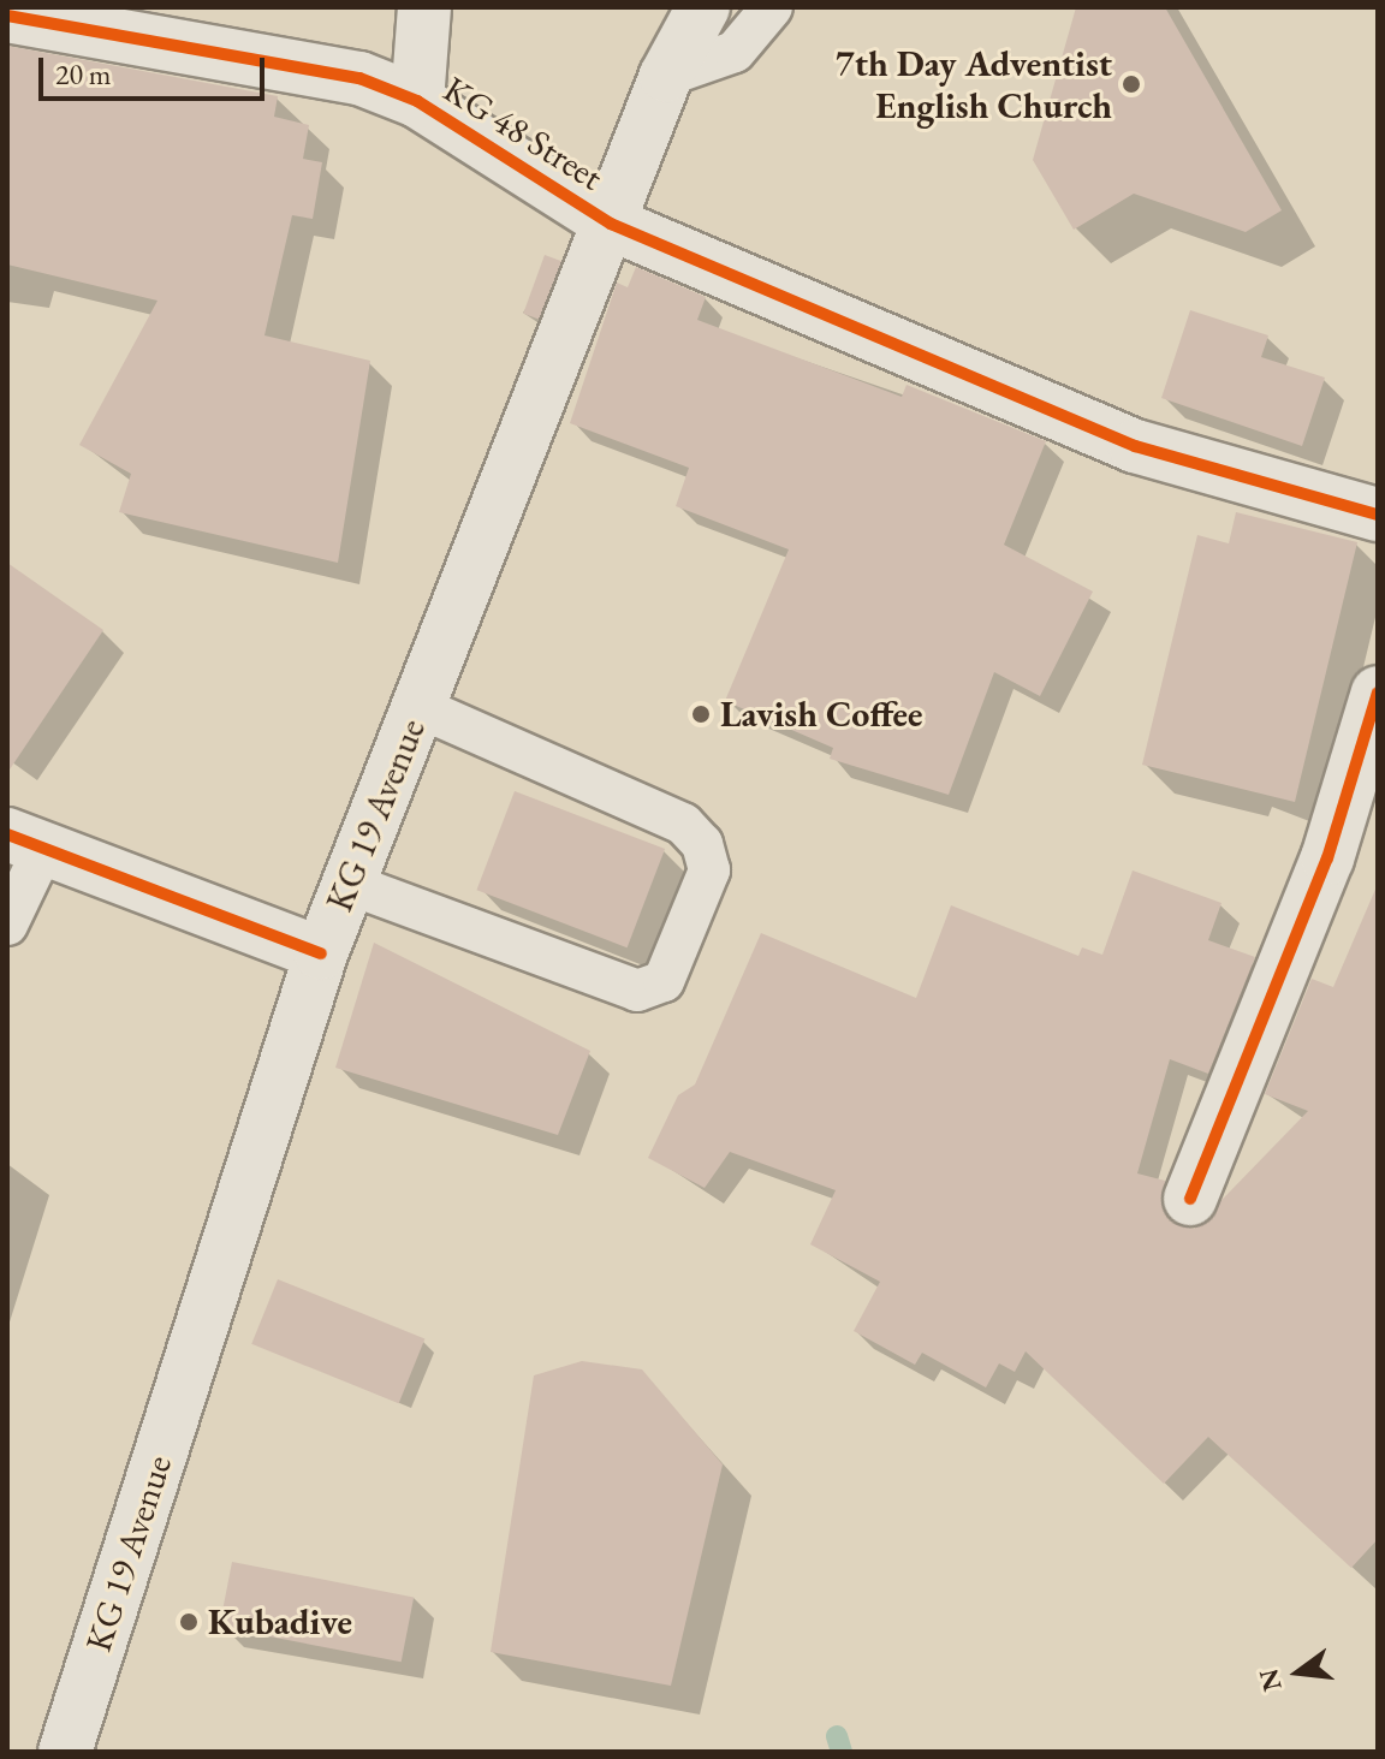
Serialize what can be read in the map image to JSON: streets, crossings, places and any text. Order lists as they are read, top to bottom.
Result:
{
  "streets": {
    "street": ["KG 48 Street", "KG 19 Avenue"]
  },
  "crossings": [
    ["KG 48 Street", "KG 19 Avenue"]
  ],
  "places": ["7th Day Adventist English Church", "Lavish Coffee", "Kubadive"],
  "scale_bar": "20 m",
  "north": "left"
}
